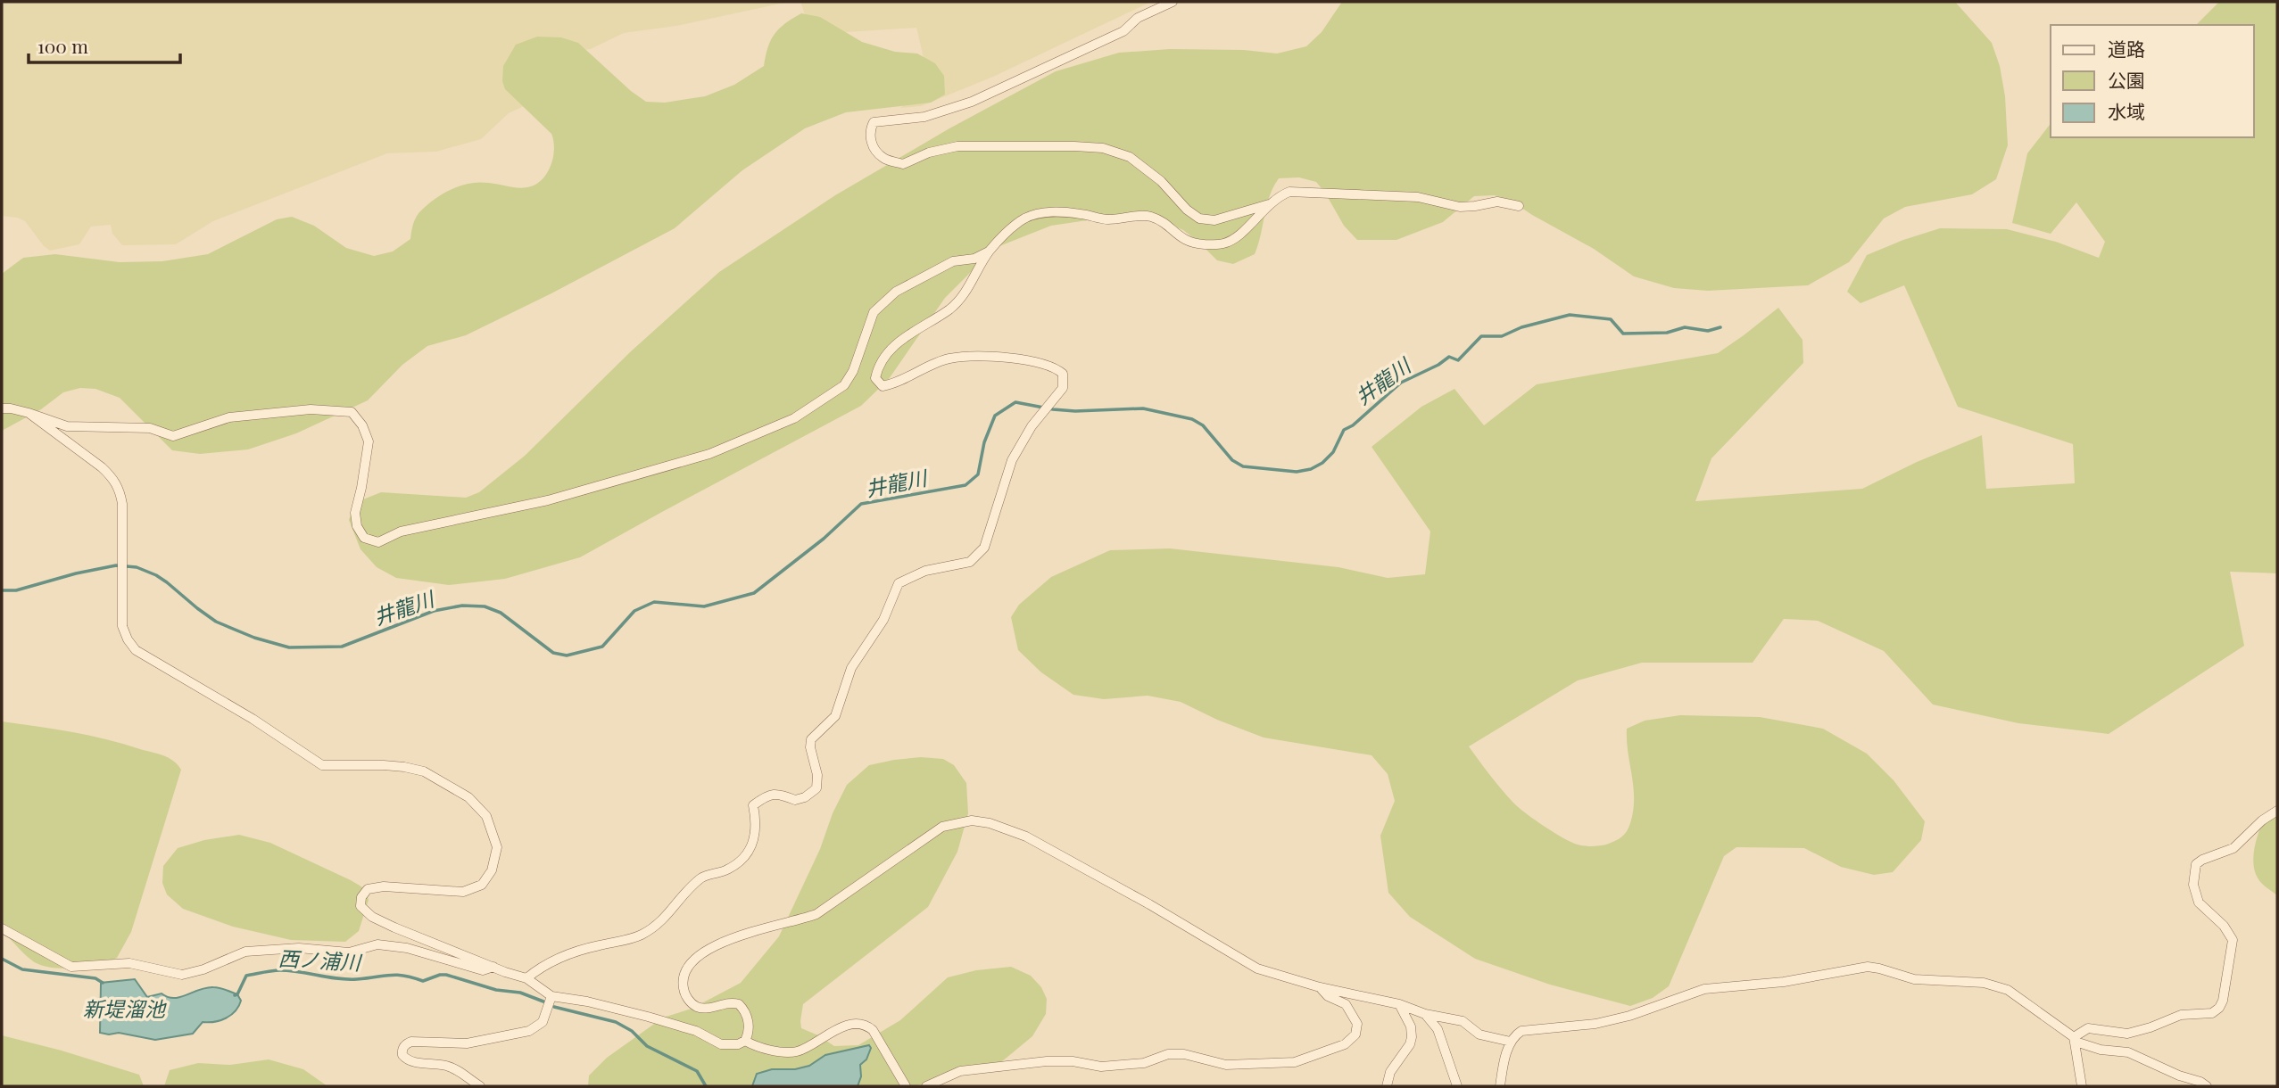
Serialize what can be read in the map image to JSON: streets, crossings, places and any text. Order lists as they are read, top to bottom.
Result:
{
  "water": ["井龍川", "西ノ浦川", "新堤溜池"],
  "legend": ["道路", "公園", "水域"],
  "scale_bar": "100 m"
}
